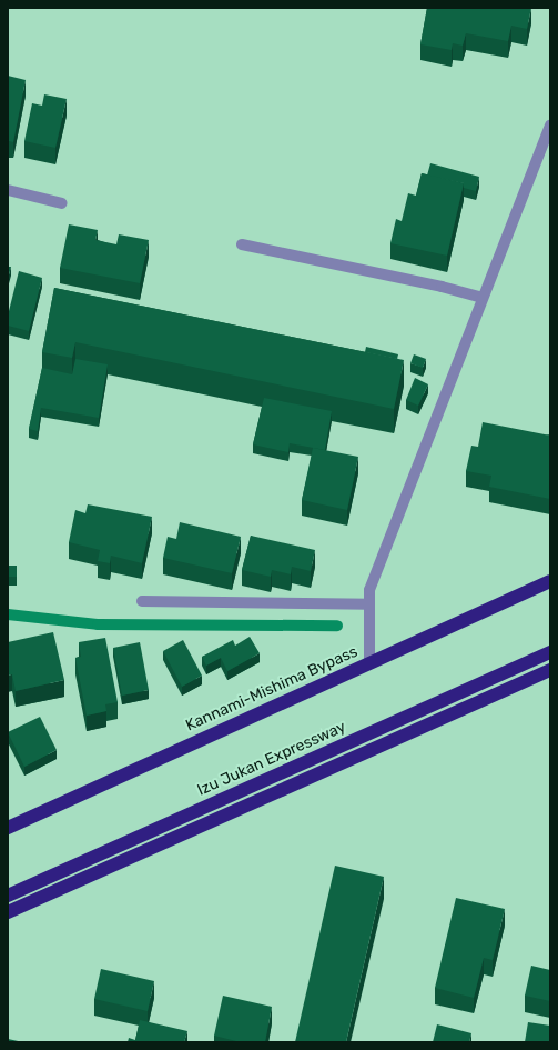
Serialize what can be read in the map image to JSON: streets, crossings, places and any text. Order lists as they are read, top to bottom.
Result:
{
  "streets": {
    "highway": ["Kannami-Mishima Bypass", "Izu Jukan Expressway"]
  }
}
